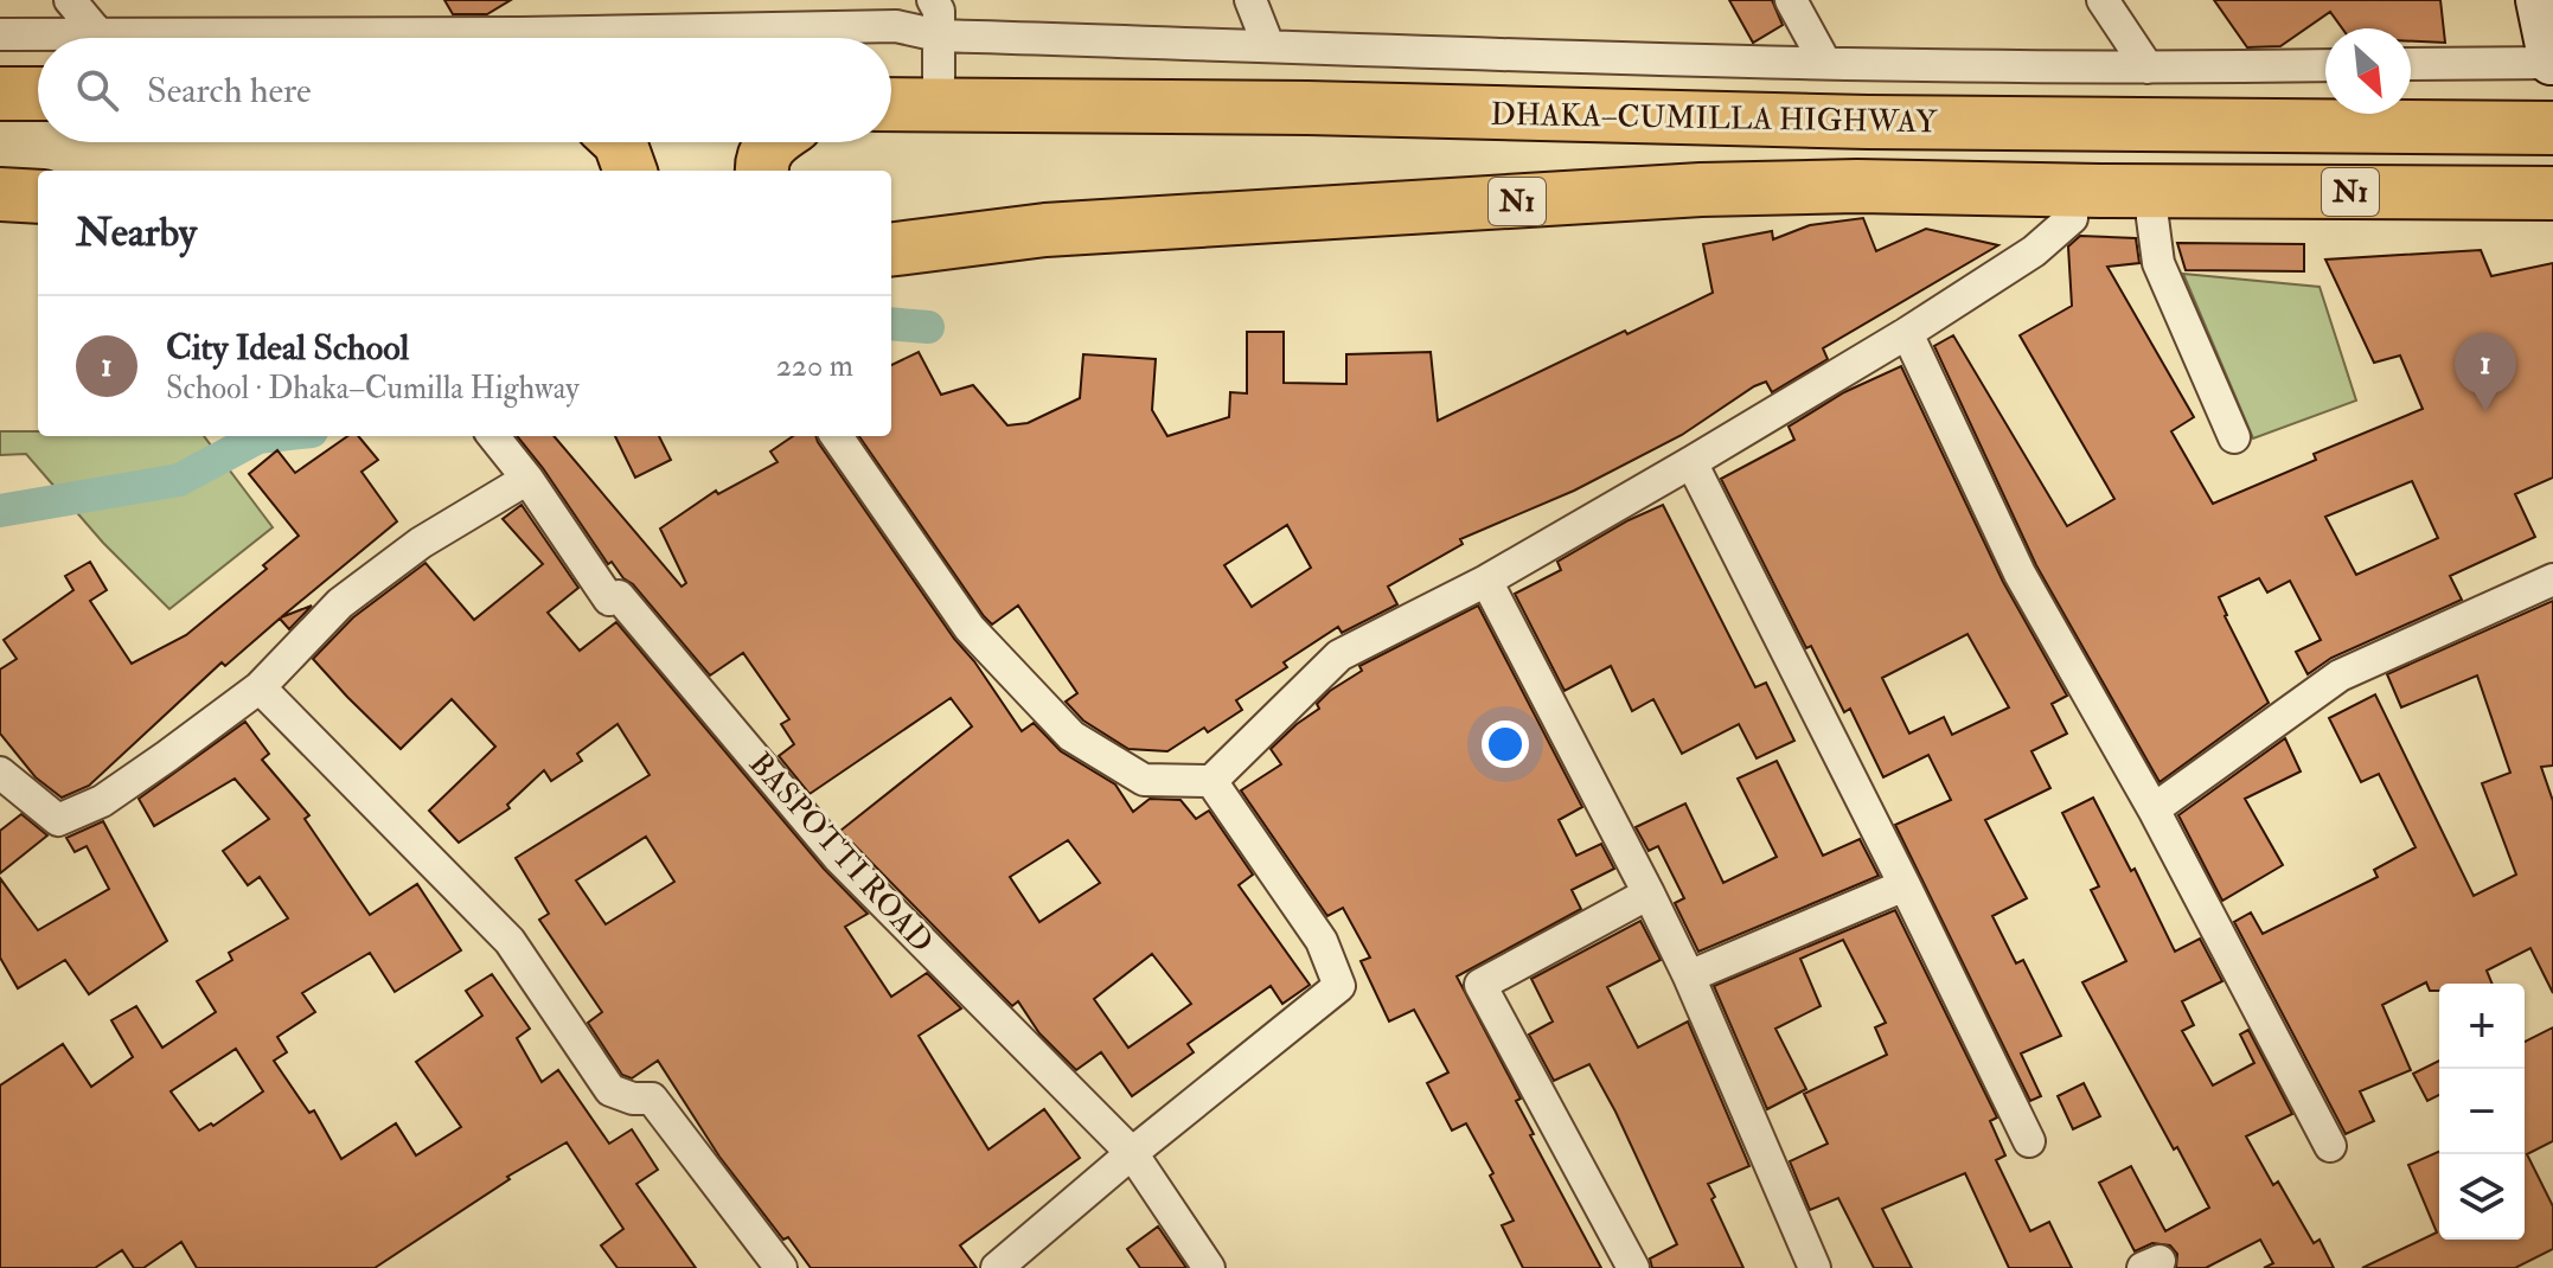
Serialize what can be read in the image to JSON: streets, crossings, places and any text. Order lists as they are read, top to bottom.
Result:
{
  "streets": {
    "highway": ["DHAKA–CUMILLA HIGHWAY", "N1"],
    "street": ["BASPOTTI ROAD"]
  },
  "north": "bottom right",
  "page": {
    "search": "Search here",
    "heading": "Nearby",
    "list": [
      {
        "mark": "1",
        "name": "City Ideal School",
        "note": "School · Dhaka–Cumilla Highway",
        "value": "220 m"
      }
    ],
    "pins": "1",
    "map_buttons": ["+", "−"]
  }
}
